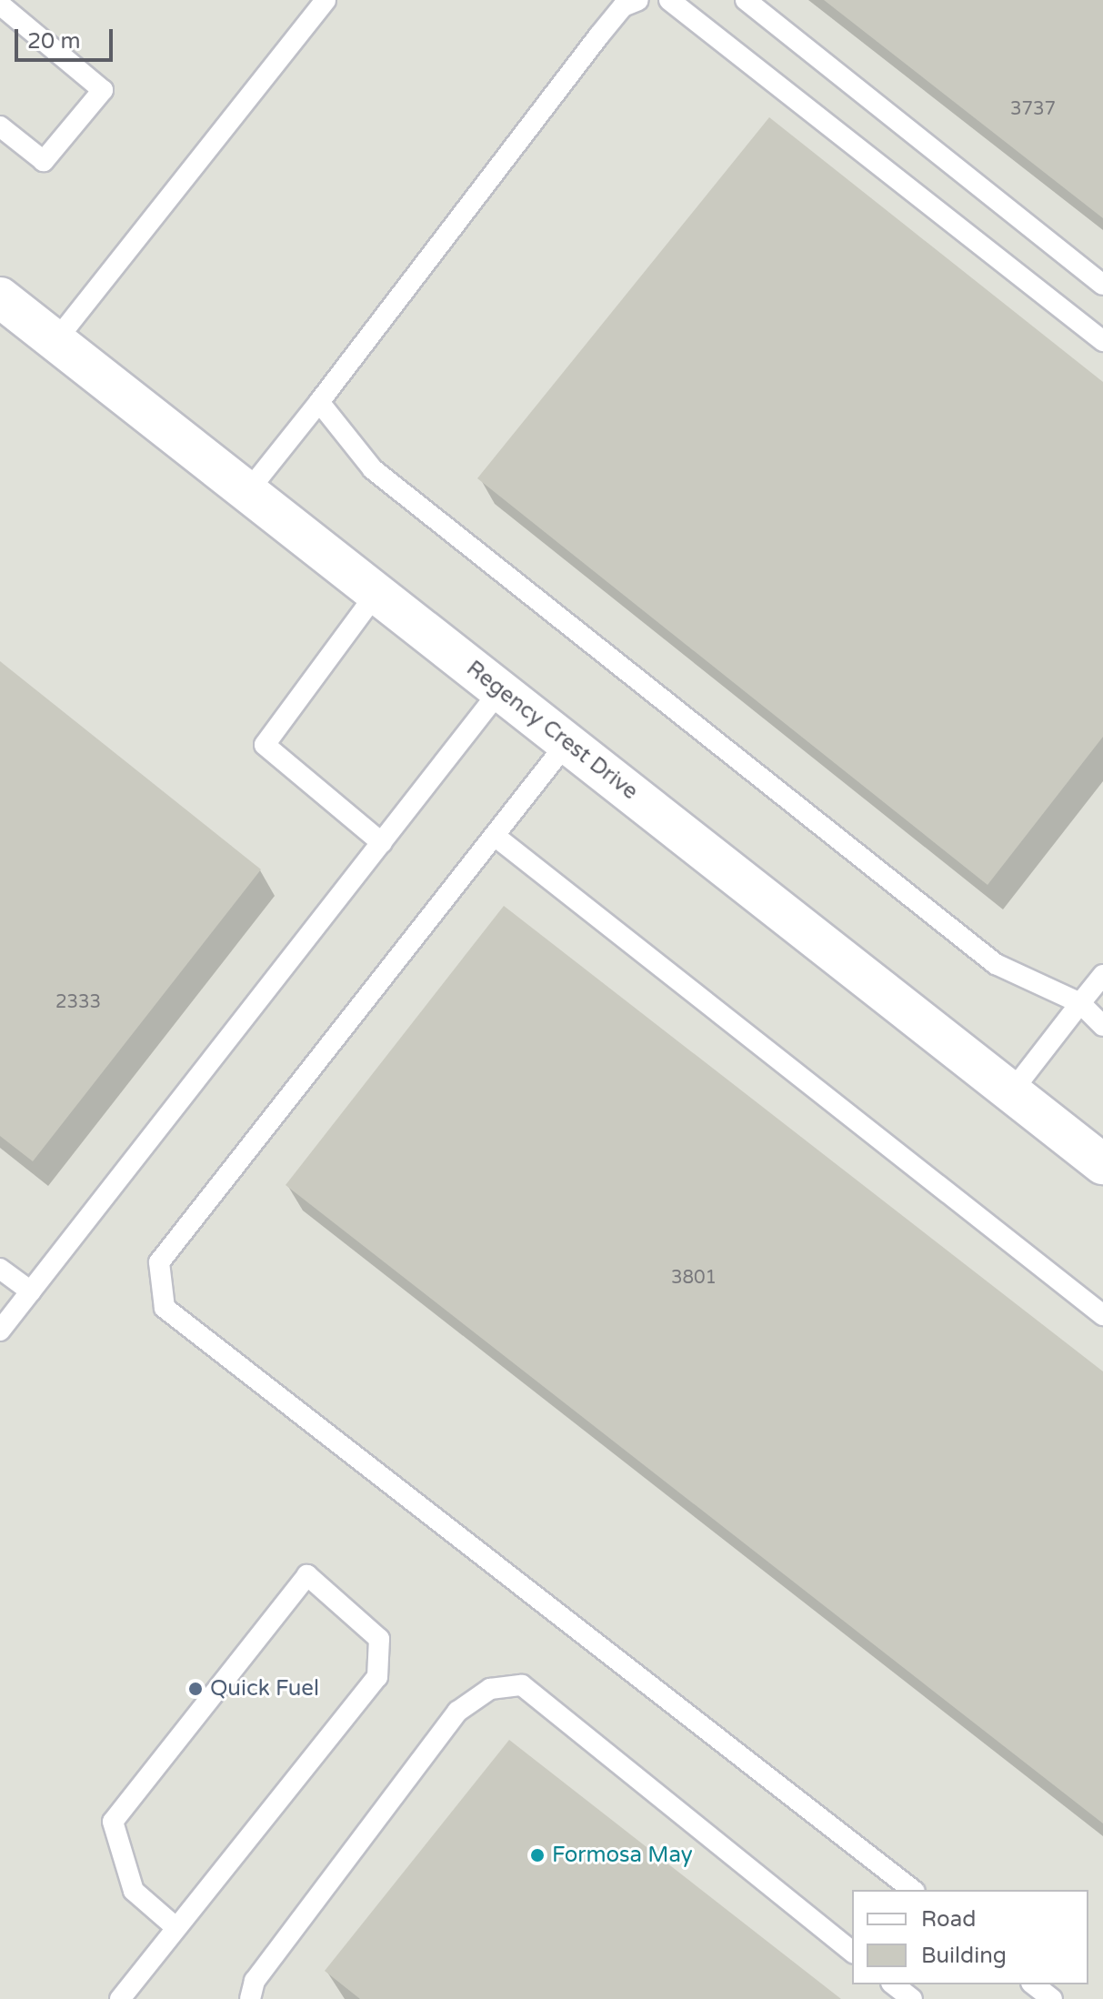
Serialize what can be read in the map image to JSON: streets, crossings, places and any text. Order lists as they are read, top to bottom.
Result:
{
  "streets": {
    "street": ["Regency Crest Drive"]
  },
  "places": ["Quick Fuel", "Formosa May"],
  "house_numbers": ["3737", "2333", "3801"],
  "legend": ["Road", "Building"],
  "scale_bar": "20 m"
}
